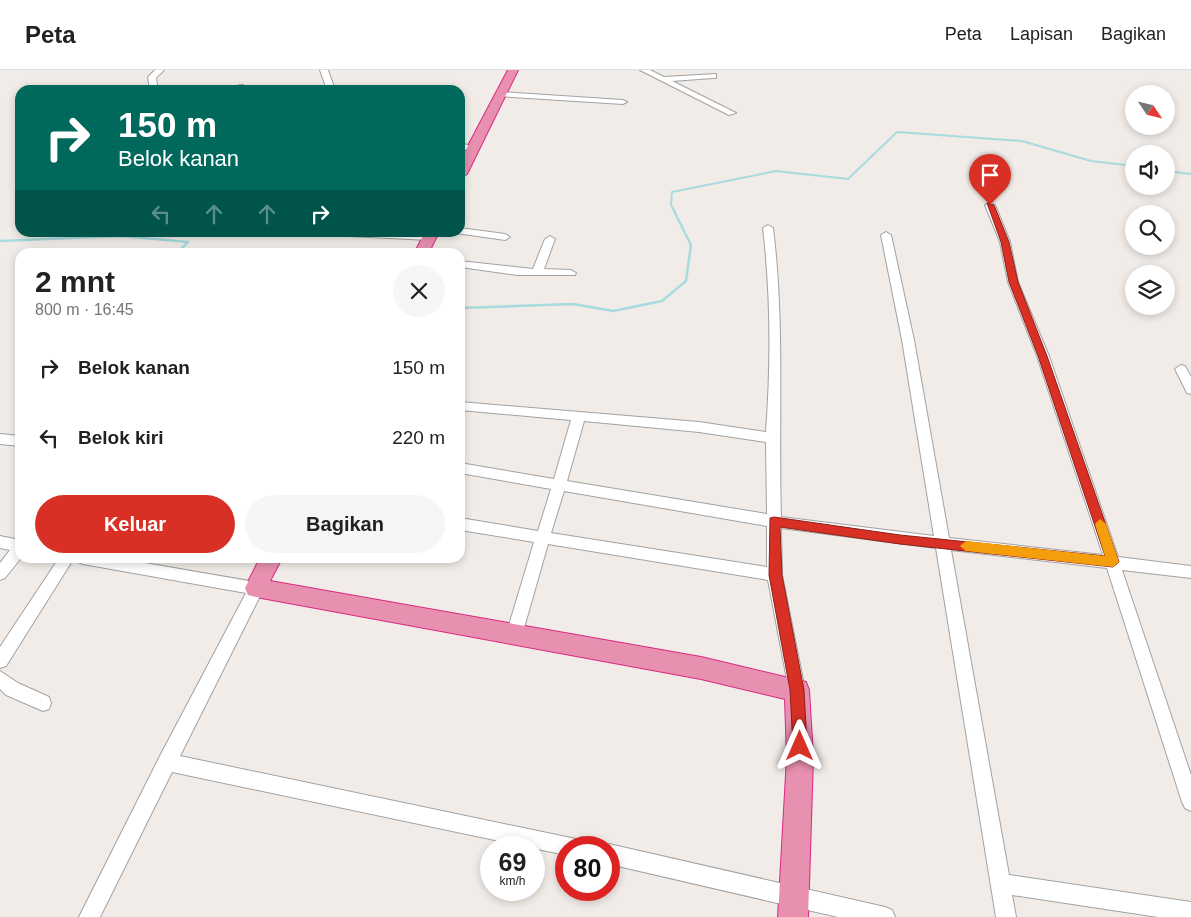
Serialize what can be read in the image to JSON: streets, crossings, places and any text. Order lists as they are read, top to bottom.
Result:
{
  "north": "bottom right",
  "page": {
    "header": "Peta",
    "nav": ["Peta", "Lapisan", "Bagikan"],
    "turn": ["150 m", "Belok kanan"],
    "heading": ["2 mnt", "800 m · 16:45"],
    "list": [
      {
        "name": "Belok kanan",
        "value": "150 m"
      },
      {
        "name": "Belok kiri",
        "value": "220 m"
      }
    ],
    "buttons": ["Keluar", "Bagikan"],
    "speed": "69 km/h",
    "limit": "80"
  }
}
